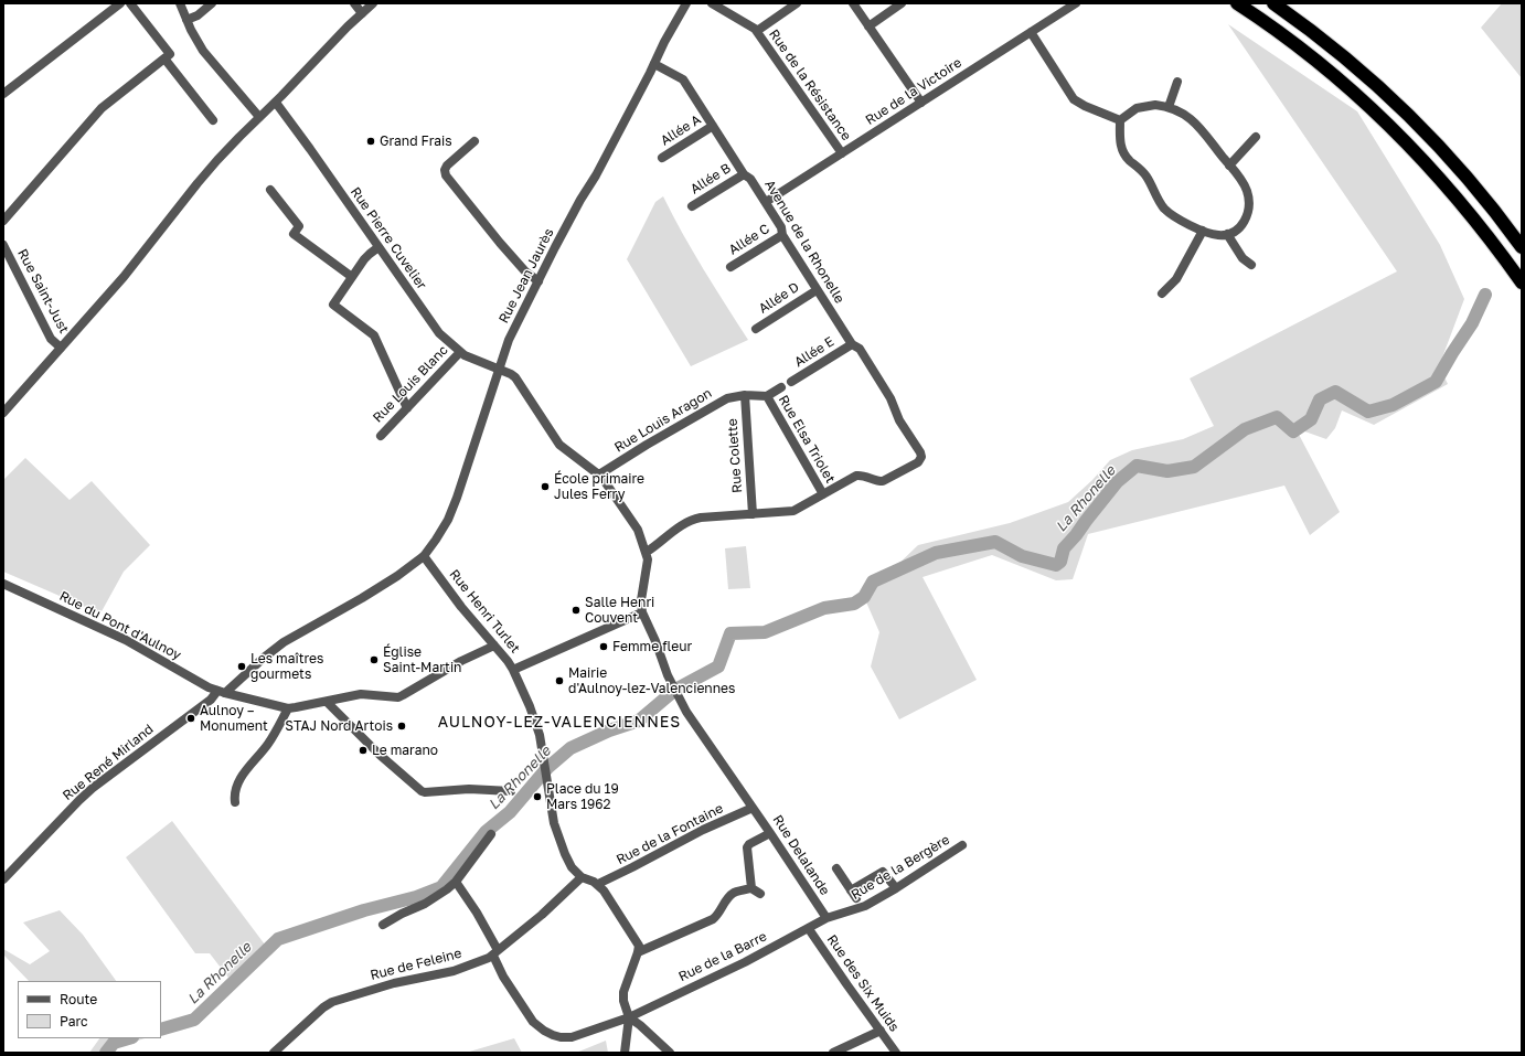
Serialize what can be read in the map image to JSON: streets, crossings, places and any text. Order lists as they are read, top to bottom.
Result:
{
  "streets": {
    "street": [
      "Rue de la Résistance",
      "Rue de la Victoire",
      "Allée A",
      "Allée B",
      "Rue Pierre Cuvelier",
      "Allée C",
      "Avenue de la Rhonelle",
      "Rue Jean Jaurès",
      "Rue Saint-Just",
      "Allée D",
      "Allée E",
      "Rue Louis Blanc",
      "Rue Louis Aragon",
      "Rue Elsa Triolet",
      "Rue Colette",
      "Rue Henri Turlet",
      "Rue du Pont d'Aulnoy",
      "Rue René Mirland",
      "Rue de la Fontaine",
      "Rue Delalande",
      "Rue de la Bergère",
      "Rue de la Barre",
      "Rue de Feleine",
      "Rue des Six Muids"
    ]
  },
  "crossings": [
    ["Rue de la Résistance", "Rue de la Victoire"],
    ["Rue de la Victoire", "Avenue de la Rhonelle"],
    ["Allée A", "Avenue de la Rhonelle"],
    ["Allée B", "Avenue de la Rhonelle"],
    ["Rue Pierre Cuvelier", "Rue Jean Jaurès"],
    ["Rue Pierre Cuvelier", "Rue Louis Blanc"],
    ["Rue Pierre Cuvelier", "Rue Louis Aragon"],
    ["Allée C", "Avenue de la Rhonelle"],
    ["Avenue de la Rhonelle", "Rue Jean Jaurès"],
    ["Avenue de la Rhonelle", "Allée D"],
    ["Avenue de la Rhonelle", "Allée E"],
    ["Avenue de la Rhonelle", "Rue Elsa Triolet"],
    ["Rue Jean Jaurès", "Rue Henri Turlet"],
    ["Rue Jean Jaurès", "Rue René Mirland"],
    ["Rue Louis Aragon", "Rue Elsa Triolet"],
    ["Rue Louis Aragon", "Rue Colette"],
    ["Rue Elsa Triolet", "Rue Colette"],
    ["Rue Henri Turlet", "Rue René Mirland"],
    ["Rue Henri Turlet", "Rue de Feleine"],
    ["Rue du Pont d'Aulnoy", "Rue René Mirland"],
    ["Rue de la Fontaine", "Rue Delalande"],
    ["Rue Delalande", "Rue de la Bergère"],
    ["Rue Delalande", "Rue de la Barre"],
    ["Rue de la Bergère", "Rue de la Barre"],
    ["Rue de la Barre", "Rue de Feleine"],
    ["Rue de la Barre", "Rue des Six Muids"]
  ],
  "districts": ["AULNOY-LEZ-VALENCIENNES"],
  "water": ["La Rhonelle"],
  "places": [
    "Grand Frais",
    "École primaire Jules Ferry",
    "Salle Henri Couvent",
    "Femme fleur",
    "Église Saint-Martin",
    "Les maîtres gourmets",
    "Mairie d'Aulnoy-lez-Valenciennes",
    "Aulnoy – Monument",
    "STAJ Nord Artois",
    "Le marano",
    "Place du 19 Mars 1962"
  ],
  "legend": ["Route", "Parc"]
}
